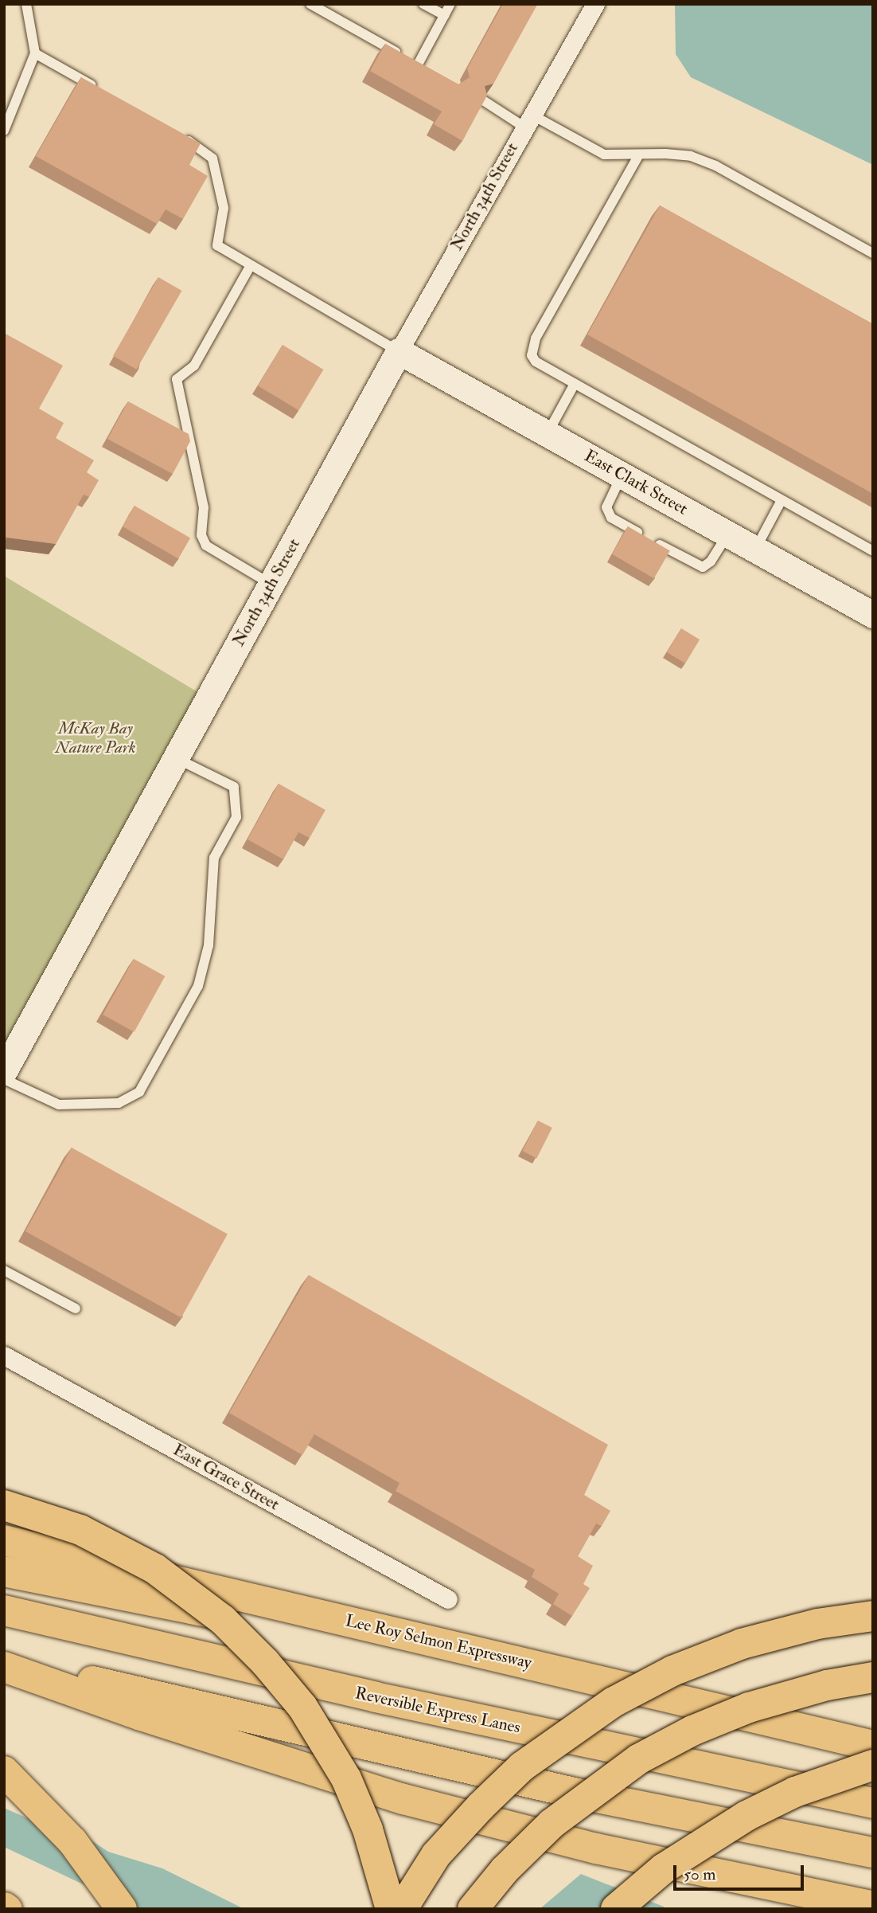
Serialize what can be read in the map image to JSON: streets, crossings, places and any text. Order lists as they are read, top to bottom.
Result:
{
  "streets": {
    "highway": ["Lee Roy Selmon Expressway", "Reversible Express Lanes"],
    "street": ["North 34th Street", "East Clark Street", "East Grace Street"]
  },
  "crossings": [
    ["North 34th Street", "East Clark Street"]
  ],
  "parks": ["McKay Bay Nature Park"],
  "scale_bar": "50 m"
}
